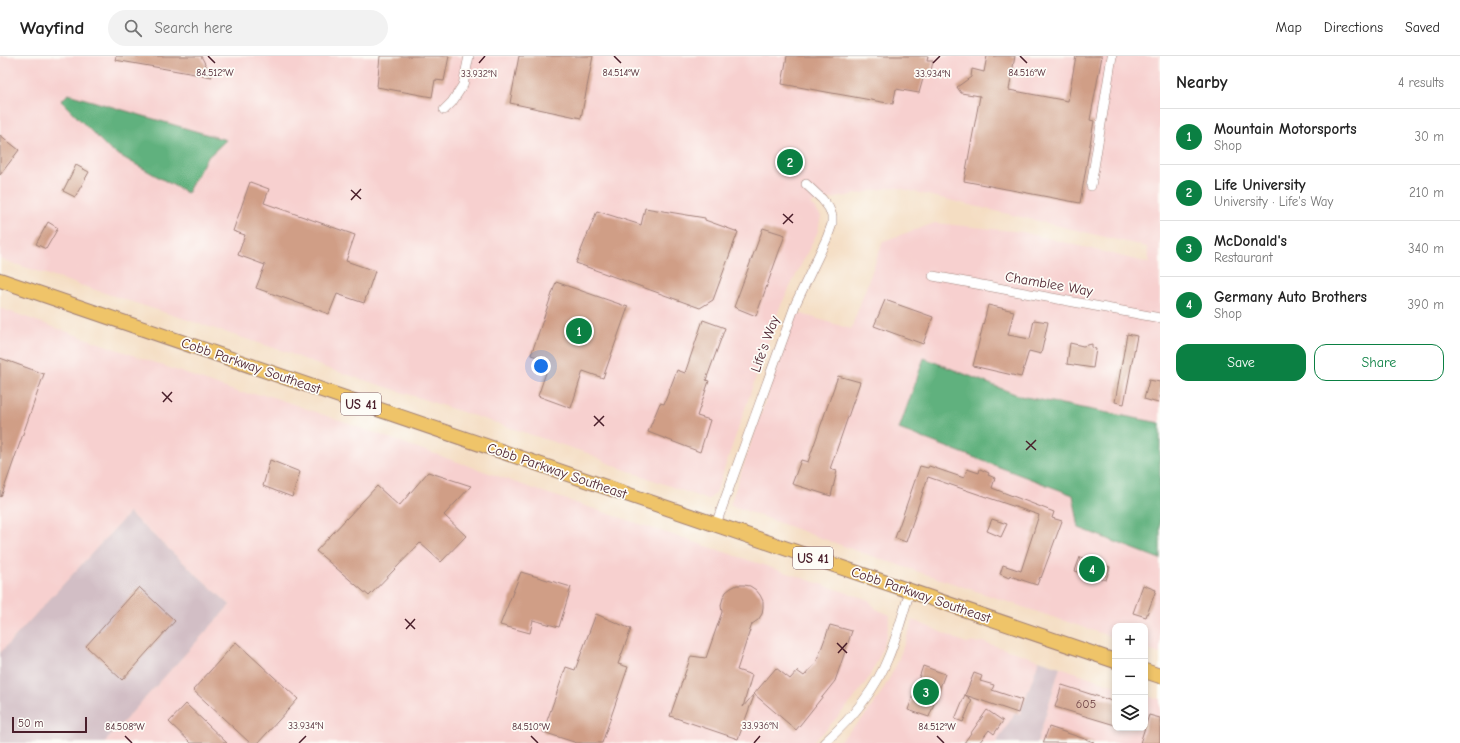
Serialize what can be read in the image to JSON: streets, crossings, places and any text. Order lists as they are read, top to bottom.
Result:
{
  "streets": {
    "main road": ["Cobb Parkway Southeast", "US 41"],
    "street": ["Chamblee Way", "Life's Way"]
  },
  "crossings": [
    ["Life's Way", "Cobb Parkway Southeast"]
  ],
  "house_numbers": ["605"],
  "scale_bar": "50 m",
  "page": {
    "header": "Wayfind",
    "search": "Search here",
    "nav": ["Map", "Directions", "Saved"],
    "heading": ["Nearby", "4 results"],
    "list": [
      {
        "mark": "1",
        "name": "Mountain Motorsports",
        "note": "Shop",
        "value": "30 m"
      },
      {
        "mark": "2",
        "name": "Life University",
        "note": "University · Life's Way",
        "value": "210 m"
      },
      {
        "mark": "3",
        "name": "McDonald's",
        "note": "Restaurant",
        "value": "340 m"
      },
      {
        "mark": "4",
        "name": "Germany Auto Brothers",
        "note": "Shop",
        "value": "390 m"
      }
    ],
    "pins": [
      "2",
      "1",
      "4",
      "3"
    ],
    "buttons": ["Save", "Share"],
    "map_buttons": ["+", "−"],
    "scale": "50 m"
  },
  "coordinates": [
    "84.512°W",
    "84.514°W",
    "84.516°W",
    "33.932°N",
    "33.934°N",
    "33.936°N",
    "84.508°W",
    "84.510°W"
  ]
}
